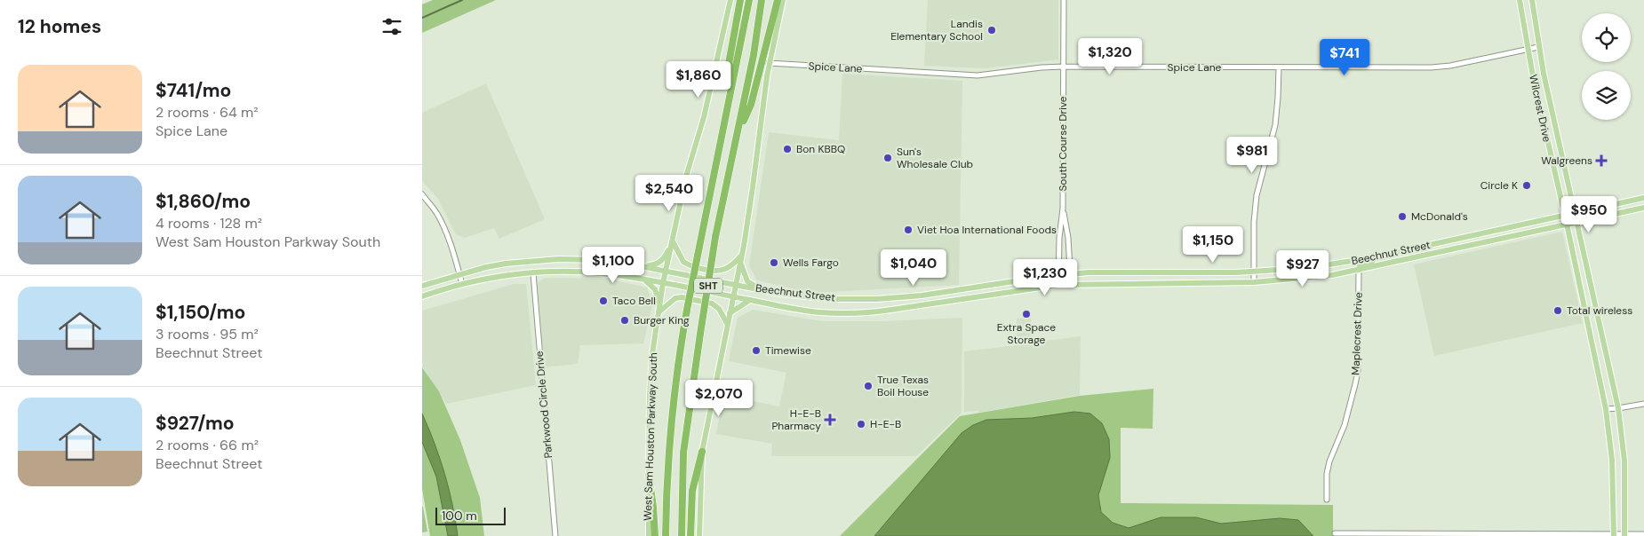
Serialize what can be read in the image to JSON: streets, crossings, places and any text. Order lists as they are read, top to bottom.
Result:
{
  "streets": {
    "highway": ["SHT"],
    "main road": ["Wilcrest Drive", "Beechnut Street", "West Sam Houston Parkway South"],
    "street": [
      "Spice Lane",
      "South Course Drive",
      "Maplecrest Drive",
      "Parkwood Circle Drive"
    ]
  },
  "crossings": [
    ["Spice Lane", "Wilcrest Drive"],
    ["Spice Lane", "South Course Drive"],
    ["Wilcrest Drive", "Beechnut Street"],
    ["South Course Drive", "Beechnut Street"],
    ["Beechnut Street", "Maplecrest Drive"],
    ["Beechnut Street", "Parkwood Circle Drive"],
    ["Beechnut Street", "West Sam Houston Parkway South"]
  ],
  "places": {
    "other": [
      "Landis Elementary School",
      "Bon KBBQ",
      "Sun's Wholesale Club",
      "Circle K",
      "McDonald's",
      "Viet Hoa International Foods",
      "Wells Fargo",
      "Taco Bell",
      "Total wireless",
      "Extra Space Storage",
      "Burger King",
      "Timewise",
      "True Texas Boil House",
      "H-E-B"
    ],
    "health": ["Walgreens", "H-E-B Pharmacy"]
  },
  "scale_bar": "100 m",
  "page": {
    "heading": "12 homes",
    "price": [
      "$1,320",
      "$741",
      "$1,860",
      "$981",
      "$2,540",
      "$950",
      "$1,150",
      "$1,100",
      "$1,040",
      "$927",
      "$1,230",
      "$2,070"
    ],
    "list": [
      {
        "name": "$741/mo",
        "note": "2 rooms · 64 m² · Spice Lane"
      },
      {
        "name": "$1,860/mo",
        "note": "4 rooms · 128 m² · West Sam Houston Parkway South"
      },
      {
        "name": "$1,150/mo",
        "note": "3 rooms · 95 m² · Beechnut Street"
      },
      {
        "name": "$927/mo",
        "note": "2 rooms · 66 m² · Beechnut Street"
      }
    ],
    "scale": "100 m"
  }
}
